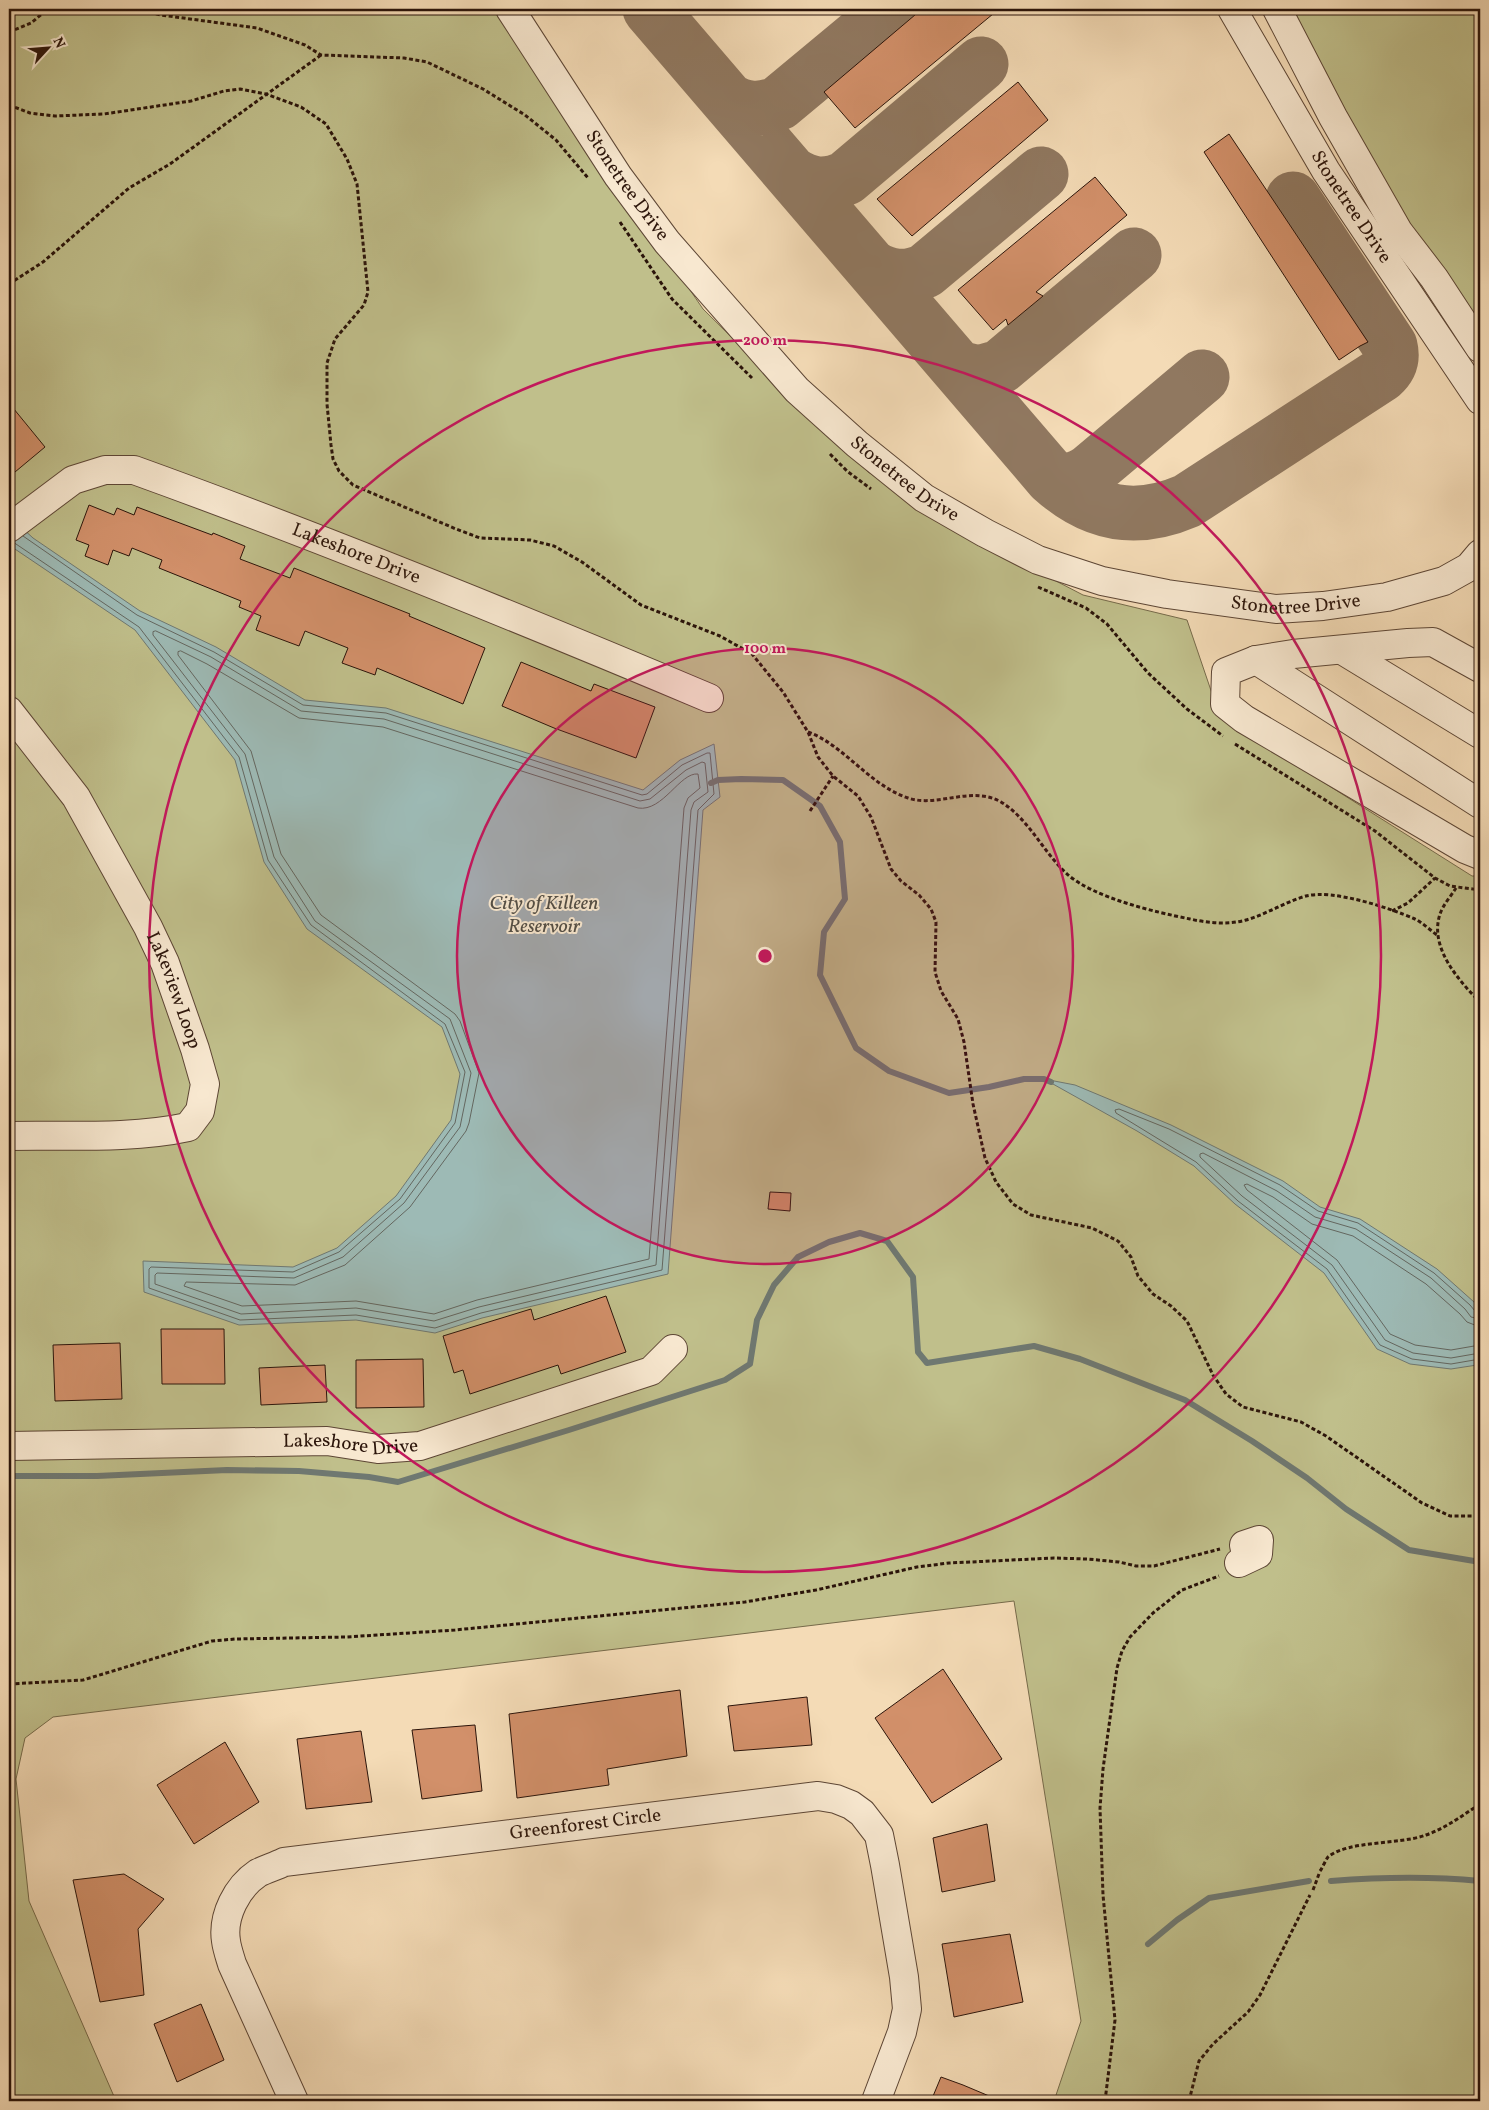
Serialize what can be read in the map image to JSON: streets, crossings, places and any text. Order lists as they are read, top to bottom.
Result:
{
  "streets": {
    "street": [
      "Stonetree Drive",
      "Lakeshore Drive",
      "Lakeview Loop",
      "Greenforest Circle"
    ]
  },
  "water": ["City of Killeen Reservoir"],
  "north": "top right",
  "rings": ["200 m", "100 m"]
}
